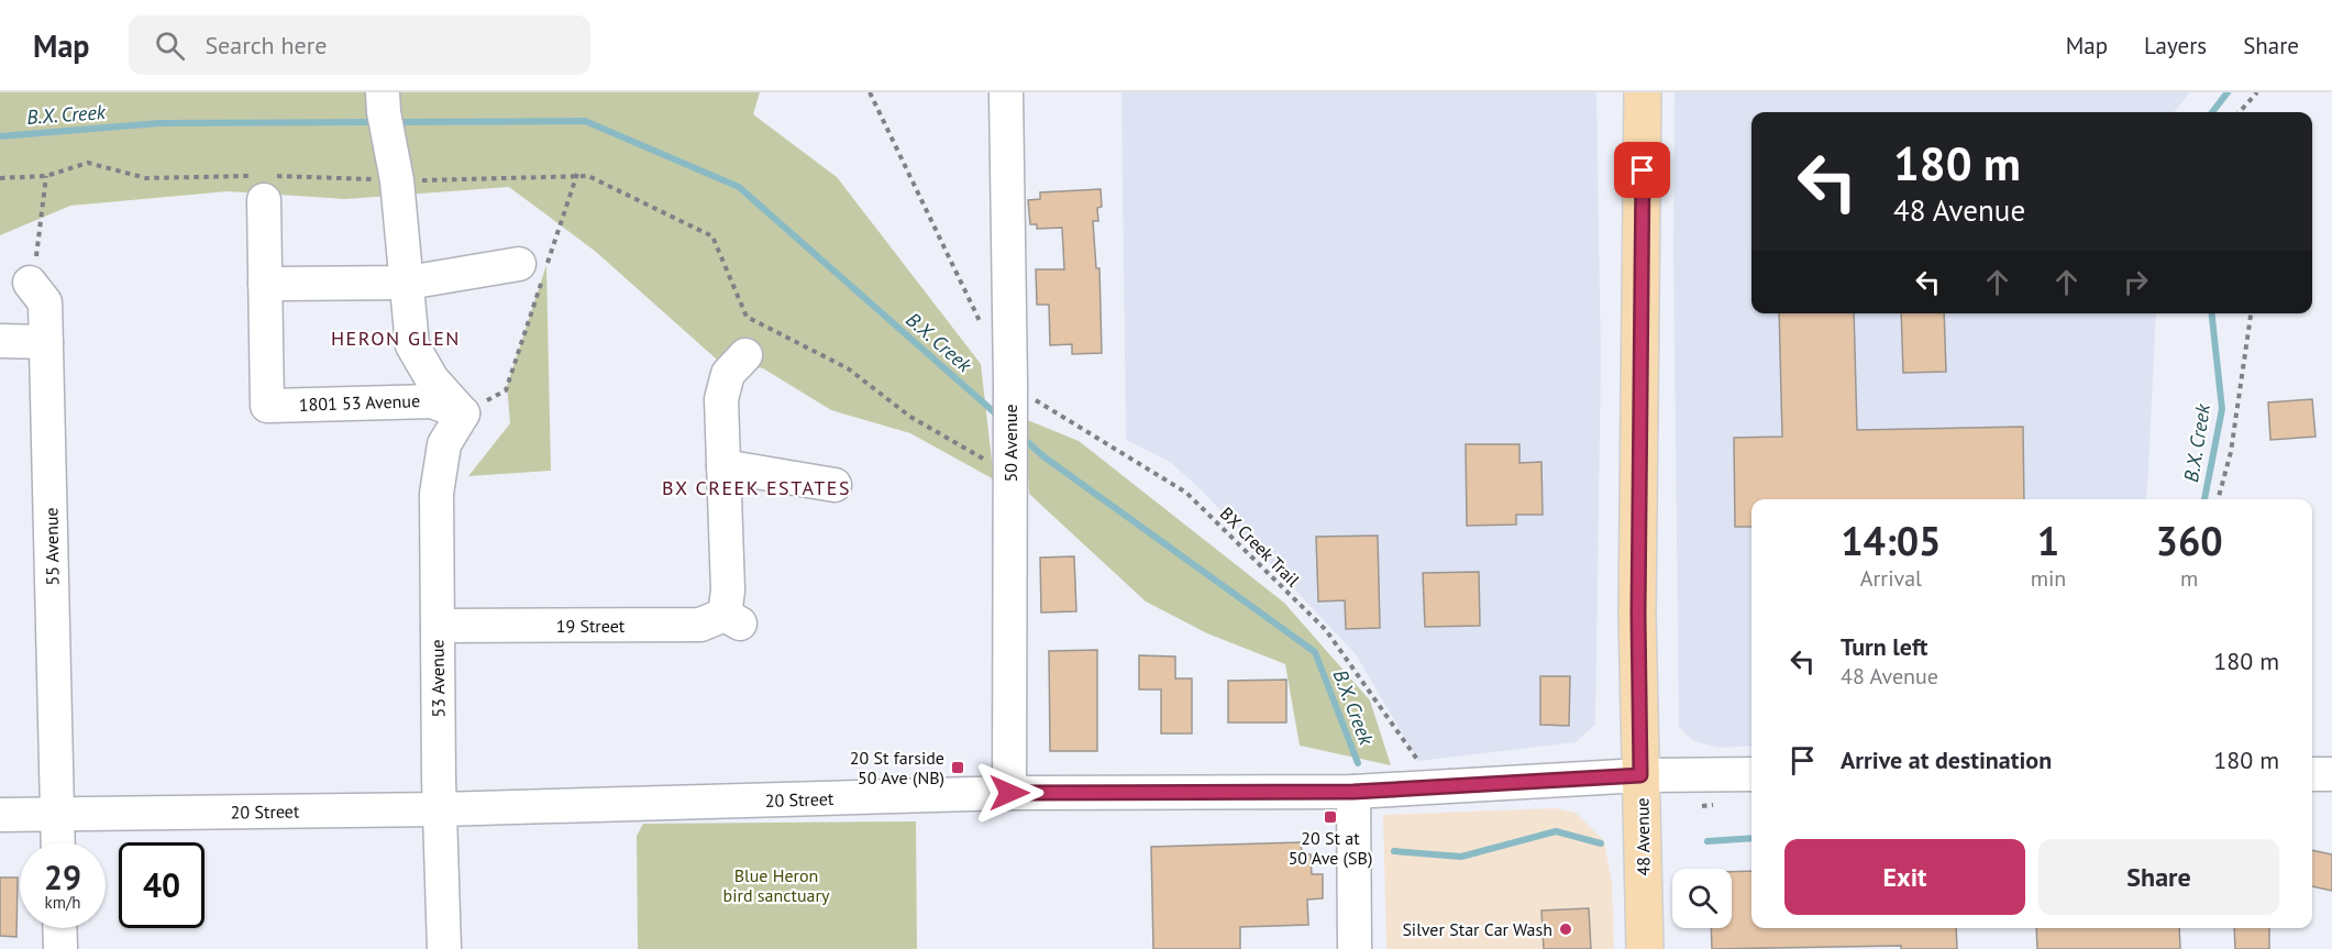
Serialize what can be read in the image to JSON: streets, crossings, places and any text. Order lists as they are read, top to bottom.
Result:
{
  "streets": {
    "main road": ["48 Avenue"],
    "street": [
      "1801 53 Avenue",
      "50 Avenue",
      "55 Avenue",
      "19 Street",
      "53 Avenue",
      "20 Street"
    ],
    "path": ["BX Creek Trail"]
  },
  "crossings": [
    ["1801 53 Avenue", "53 Avenue"],
    ["50 Avenue", "BX Creek Trail"],
    ["50 Avenue", "20 Street"],
    ["55 Avenue", "20 Street"],
    ["BX Creek Trail", "20 Street"],
    ["19 Street", "53 Avenue"],
    ["53 Avenue", "20 Street"],
    ["20 Street", "48 Avenue"]
  ],
  "districts": ["HERON GLEN", "BX CREEK ESTATES"],
  "water": ["B.X. Creek"],
  "parks": ["Blue Heron bird sanctuary"],
  "places": {
    "transit": ["20 St farside 50 Ave (NB)", "20 St at 50 Ave (SB)"],
    "other": ["Silver Star Car Wash"]
  },
  "page": {
    "header": "Map",
    "search": "Search here",
    "nav": ["Map", "Layers", "Share"],
    "turn": ["180 m", "48 Avenue"],
    "eta": [
      "14:05",
      "Arrival",
      "1",
      "min",
      "360",
      "m"
    ],
    "list": [
      {
        "name": "Turn left",
        "note": "48 Avenue",
        "value": "180 m"
      },
      {
        "name": "Arrive at destination",
        "value": "180 m"
      }
    ],
    "buttons": ["Exit", "Share"],
    "speed": "29 km/h",
    "limit": "40"
  }
}
